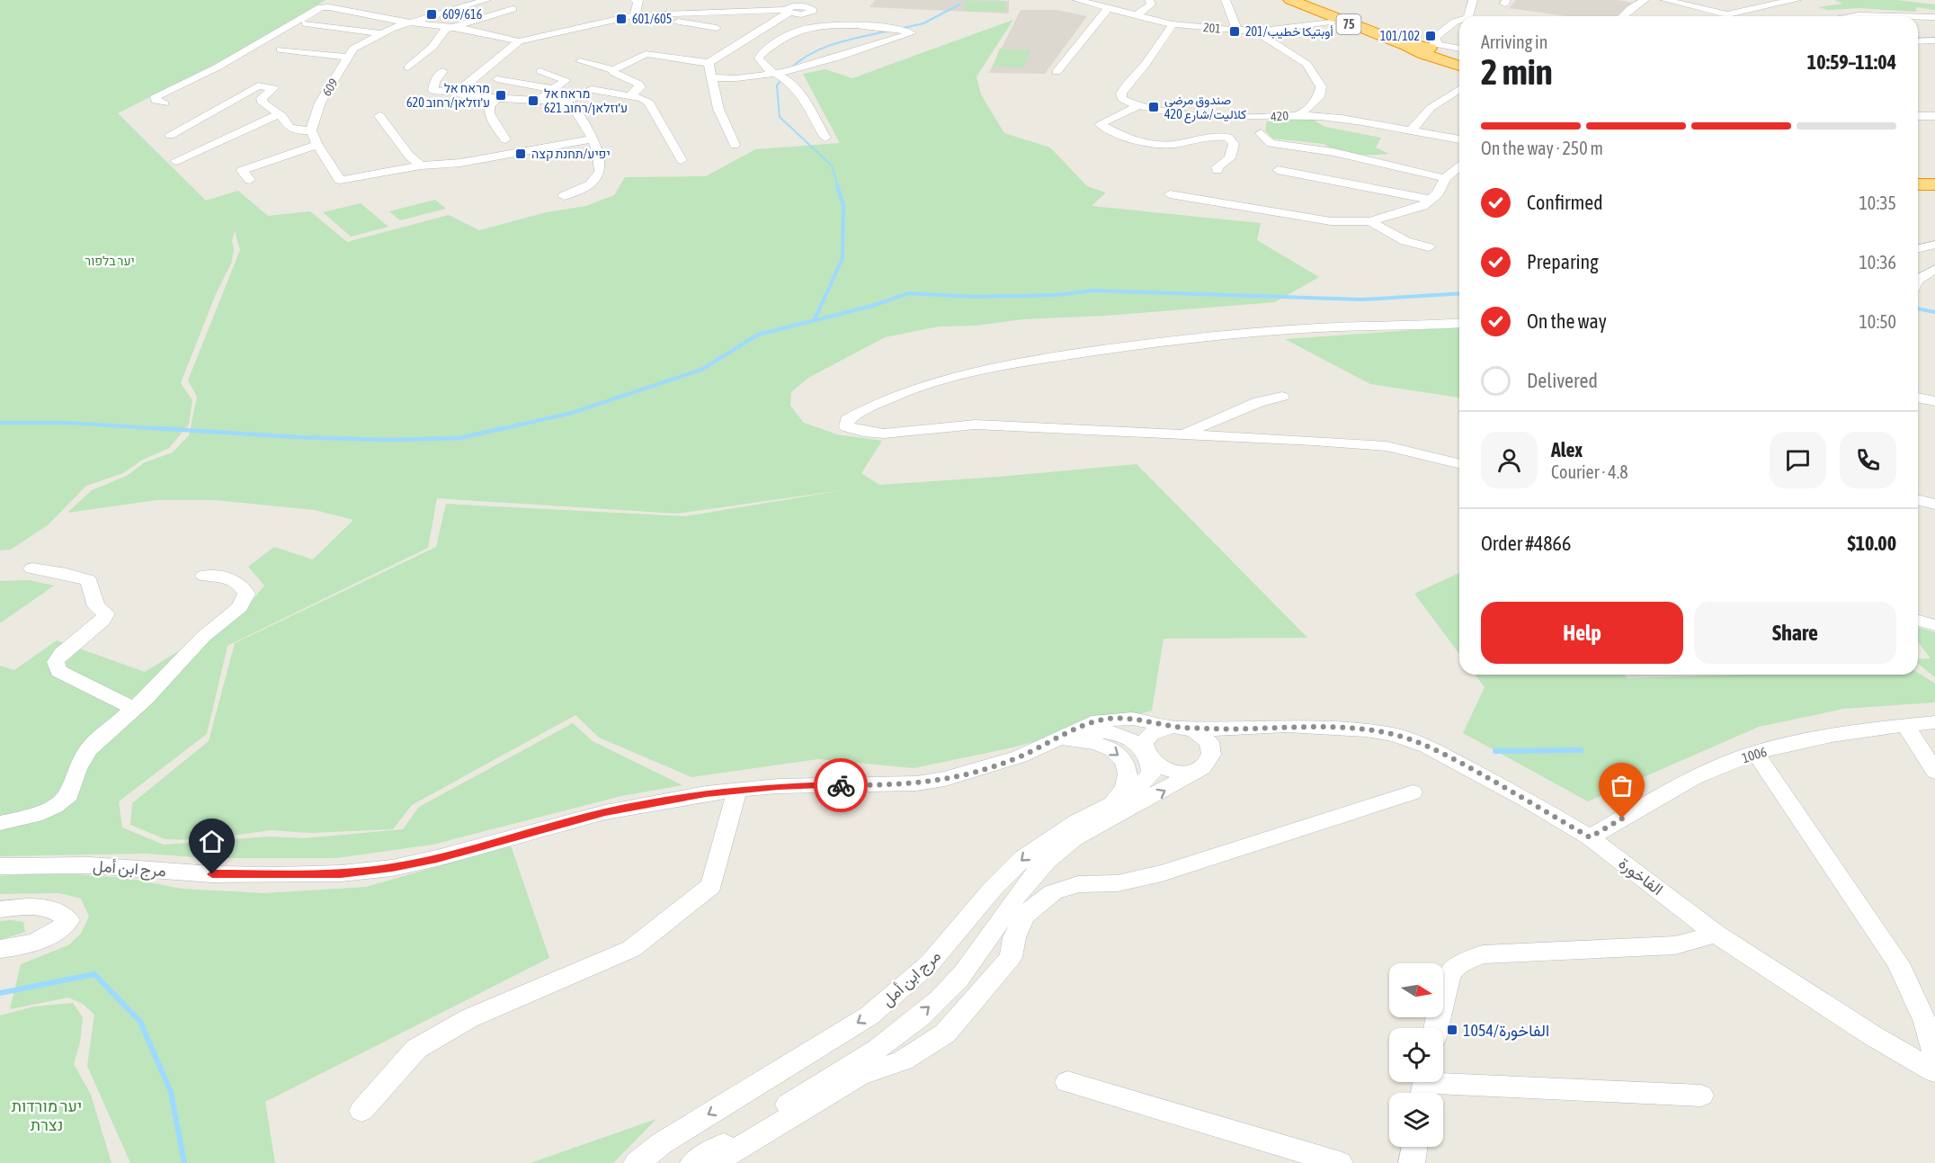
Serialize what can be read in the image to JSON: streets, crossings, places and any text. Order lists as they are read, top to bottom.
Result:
{
  "streets": {
    "highway": ["75"],
    "street": [
      "201",
      "609",
      "420",
      "1006",
      "مرج ابن أمل",
      "الفاخورة"
    ]
  },
  "crossings": [
    ["75", "201"],
    ["1006", "الفاخورة"],
    ["مرج ابن أمل", "الفاخورة"]
  ],
  "parks": ["יער בלפור", "יער מורדות נצרת"],
  "places": {
    "transit": [
      "609/616",
      "601/605",
      "أوبتيكا خطيب/201",
      "101/102",
      "מראח אל ע׳וזלאן/רחוב 620",
      "מראח אל ע׳וזלאן/רחוב 621",
      "صندوق مرضى كلاليت/شارع 420",
      "יפיע/תחנת קצה",
      "الفاخورة/1054"
    ]
  },
  "north": "right",
  "page": {
    "heading": ["2 min", "Arriving in", "10:59–11:04"],
    "panel": [
      "Alex",
      "Courier · 4.8",
      "Order #4866",
      "$10.00"
    ],
    "bar": "On the way · 250 m",
    "list": [
      ["Confirmed", "10:35"],
      ["Preparing", "10:36"],
      ["On the way", "10:50"],
      "Delivered"
    ],
    "buttons": ["Help", "Share"]
  }
}
